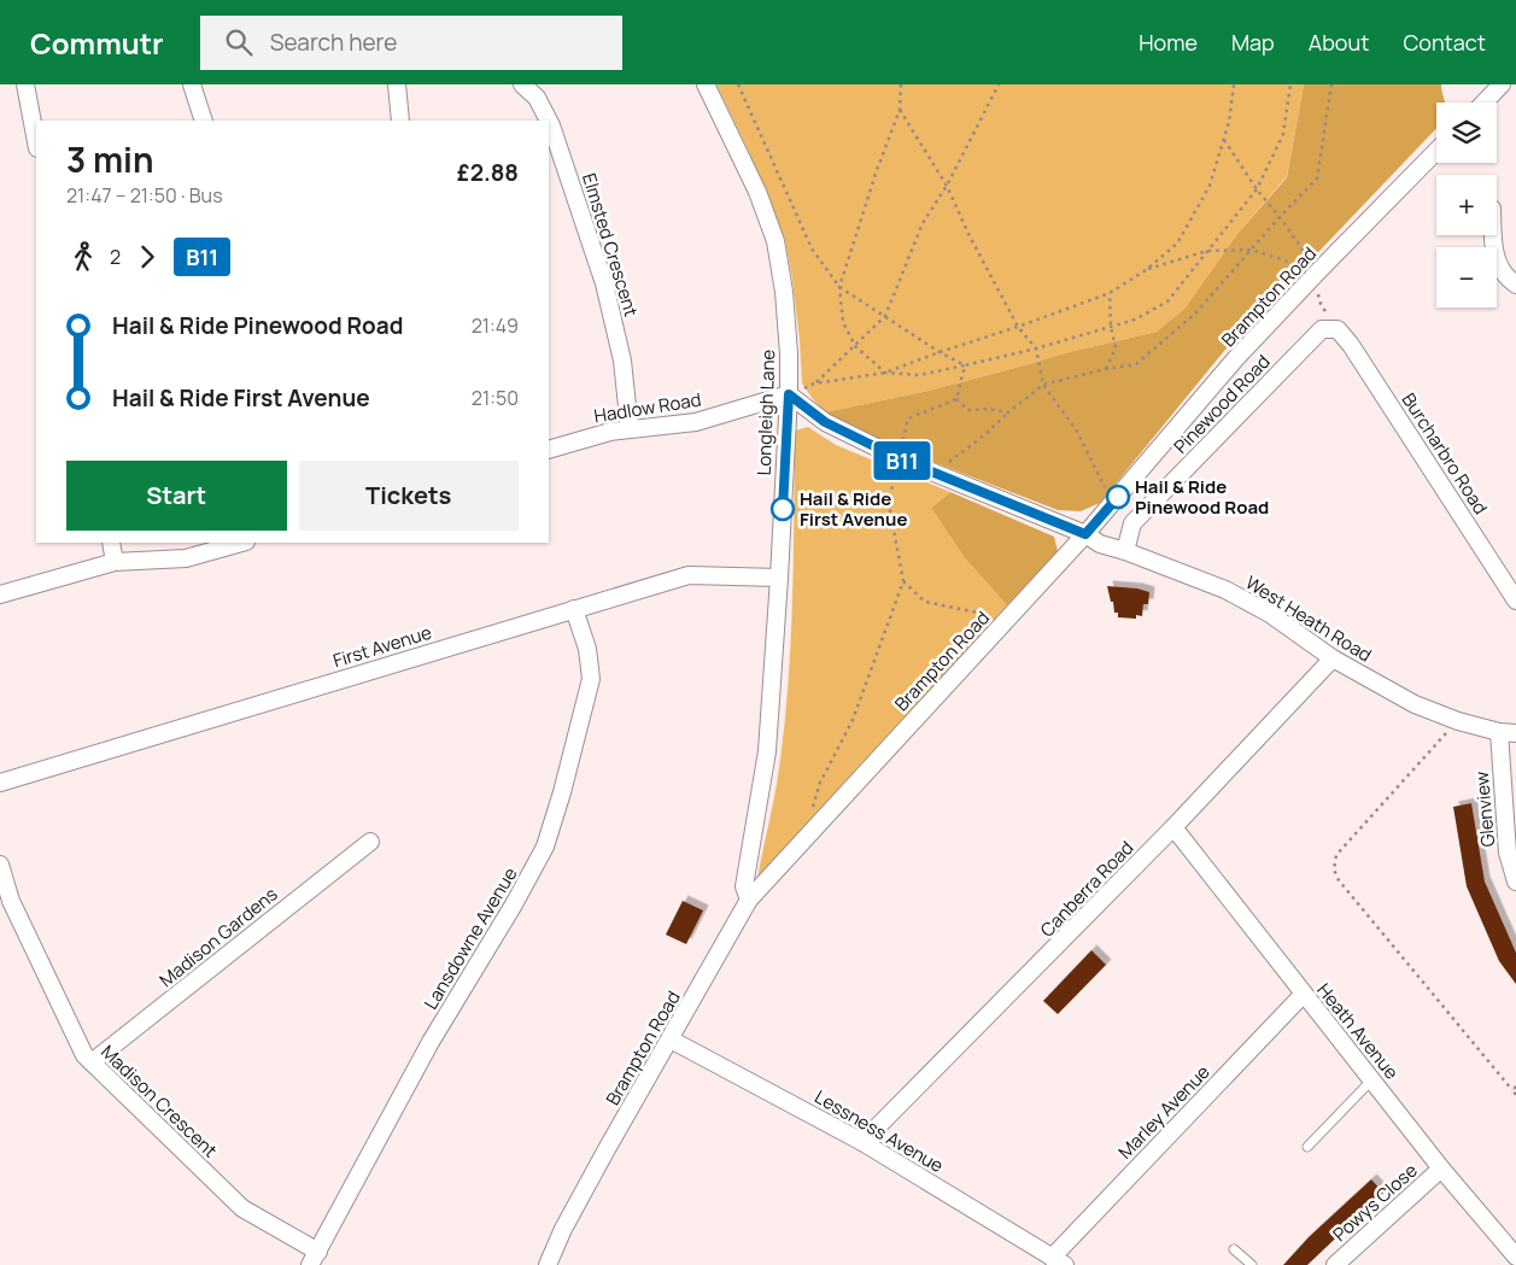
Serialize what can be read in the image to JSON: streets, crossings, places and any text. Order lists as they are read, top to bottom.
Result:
{
  "streets": {
    "street": [
      "Elmsted Crescent",
      "Brampton Road",
      "Pinewood Road",
      "Hadlow Road",
      "Longleigh Lane",
      "Burcharbro Road",
      "West Heath Road",
      "First Avenue",
      "Glenview",
      "Canberra Road",
      "Madison Gardens",
      "Lansdowne Avenue",
      "Heath Avenue",
      "Madison Crescent",
      "Marley Avenue",
      "Lessness Avenue",
      "Powys Close"
    ]
  },
  "crossings": [
    ["Elmsted Crescent", "Hadlow Road"],
    ["Brampton Road", "Longleigh Lane"],
    ["Brampton Road", "West Heath Road"],
    ["Brampton Road", "Lessness Avenue"],
    ["Pinewood Road", "Burcharbro Road"],
    ["Pinewood Road", "West Heath Road"],
    ["Hadlow Road", "Longleigh Lane"],
    ["Hadlow Road", "West Heath Road"],
    ["Longleigh Lane", "West Heath Road"],
    ["Longleigh Lane", "First Avenue"],
    ["West Heath Road", "Glenview"],
    ["West Heath Road", "Canberra Road"],
    ["First Avenue", "Lansdowne Avenue"],
    ["Canberra Road", "Heath Avenue"],
    ["Canberra Road", "Lessness Avenue"],
    ["Madison Gardens", "Madison Crescent"],
    ["Lansdowne Avenue", "Madison Crescent"],
    ["Heath Avenue", "Marley Avenue"],
    ["Heath Avenue", "Powys Close"],
    ["Marley Avenue", "Lessness Avenue"]
  ],
  "places": ["Hail & Ride Pinewood Road", "Hail & Ride First Avenue"],
  "lines": ["bus line B11"],
  "page": {
    "header": "Commutr",
    "search": "Search here",
    "nav": [
      "Home",
      "Map",
      "About",
      "Contact"
    ],
    "on_map": "B11",
    "map_buttons": ["+", "−"],
    "heading": ["3 min", "21:47 – 21:50 · Bus", "£2.88"],
    "legs": ["2", "B11"],
    "list": [
      {
        "name": "Hail & Ride Pinewood Road",
        "value": "21:49"
      },
      {
        "name": "Hail & Ride First Avenue",
        "value": "21:50"
      }
    ],
    "buttons": ["Start", "Tickets"]
  }
}
